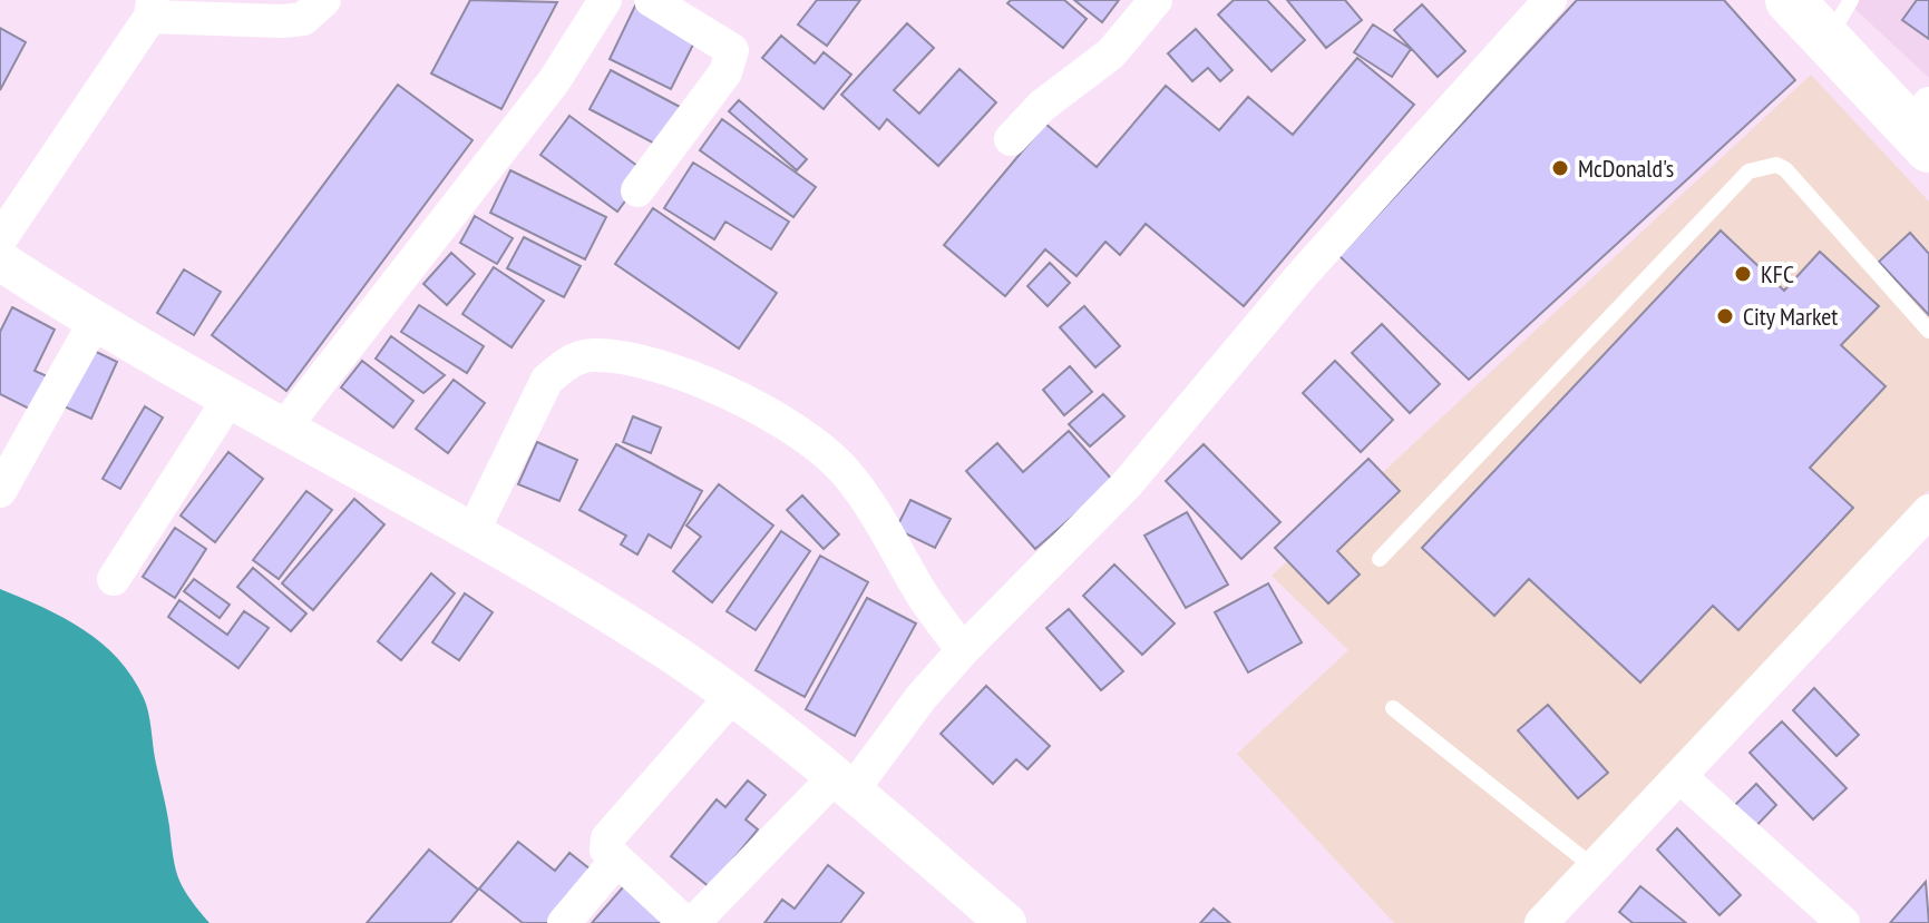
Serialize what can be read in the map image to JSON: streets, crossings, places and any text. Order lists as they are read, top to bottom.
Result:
{
  "places": ["McDonald's", "KFC", "City Market"]
}
